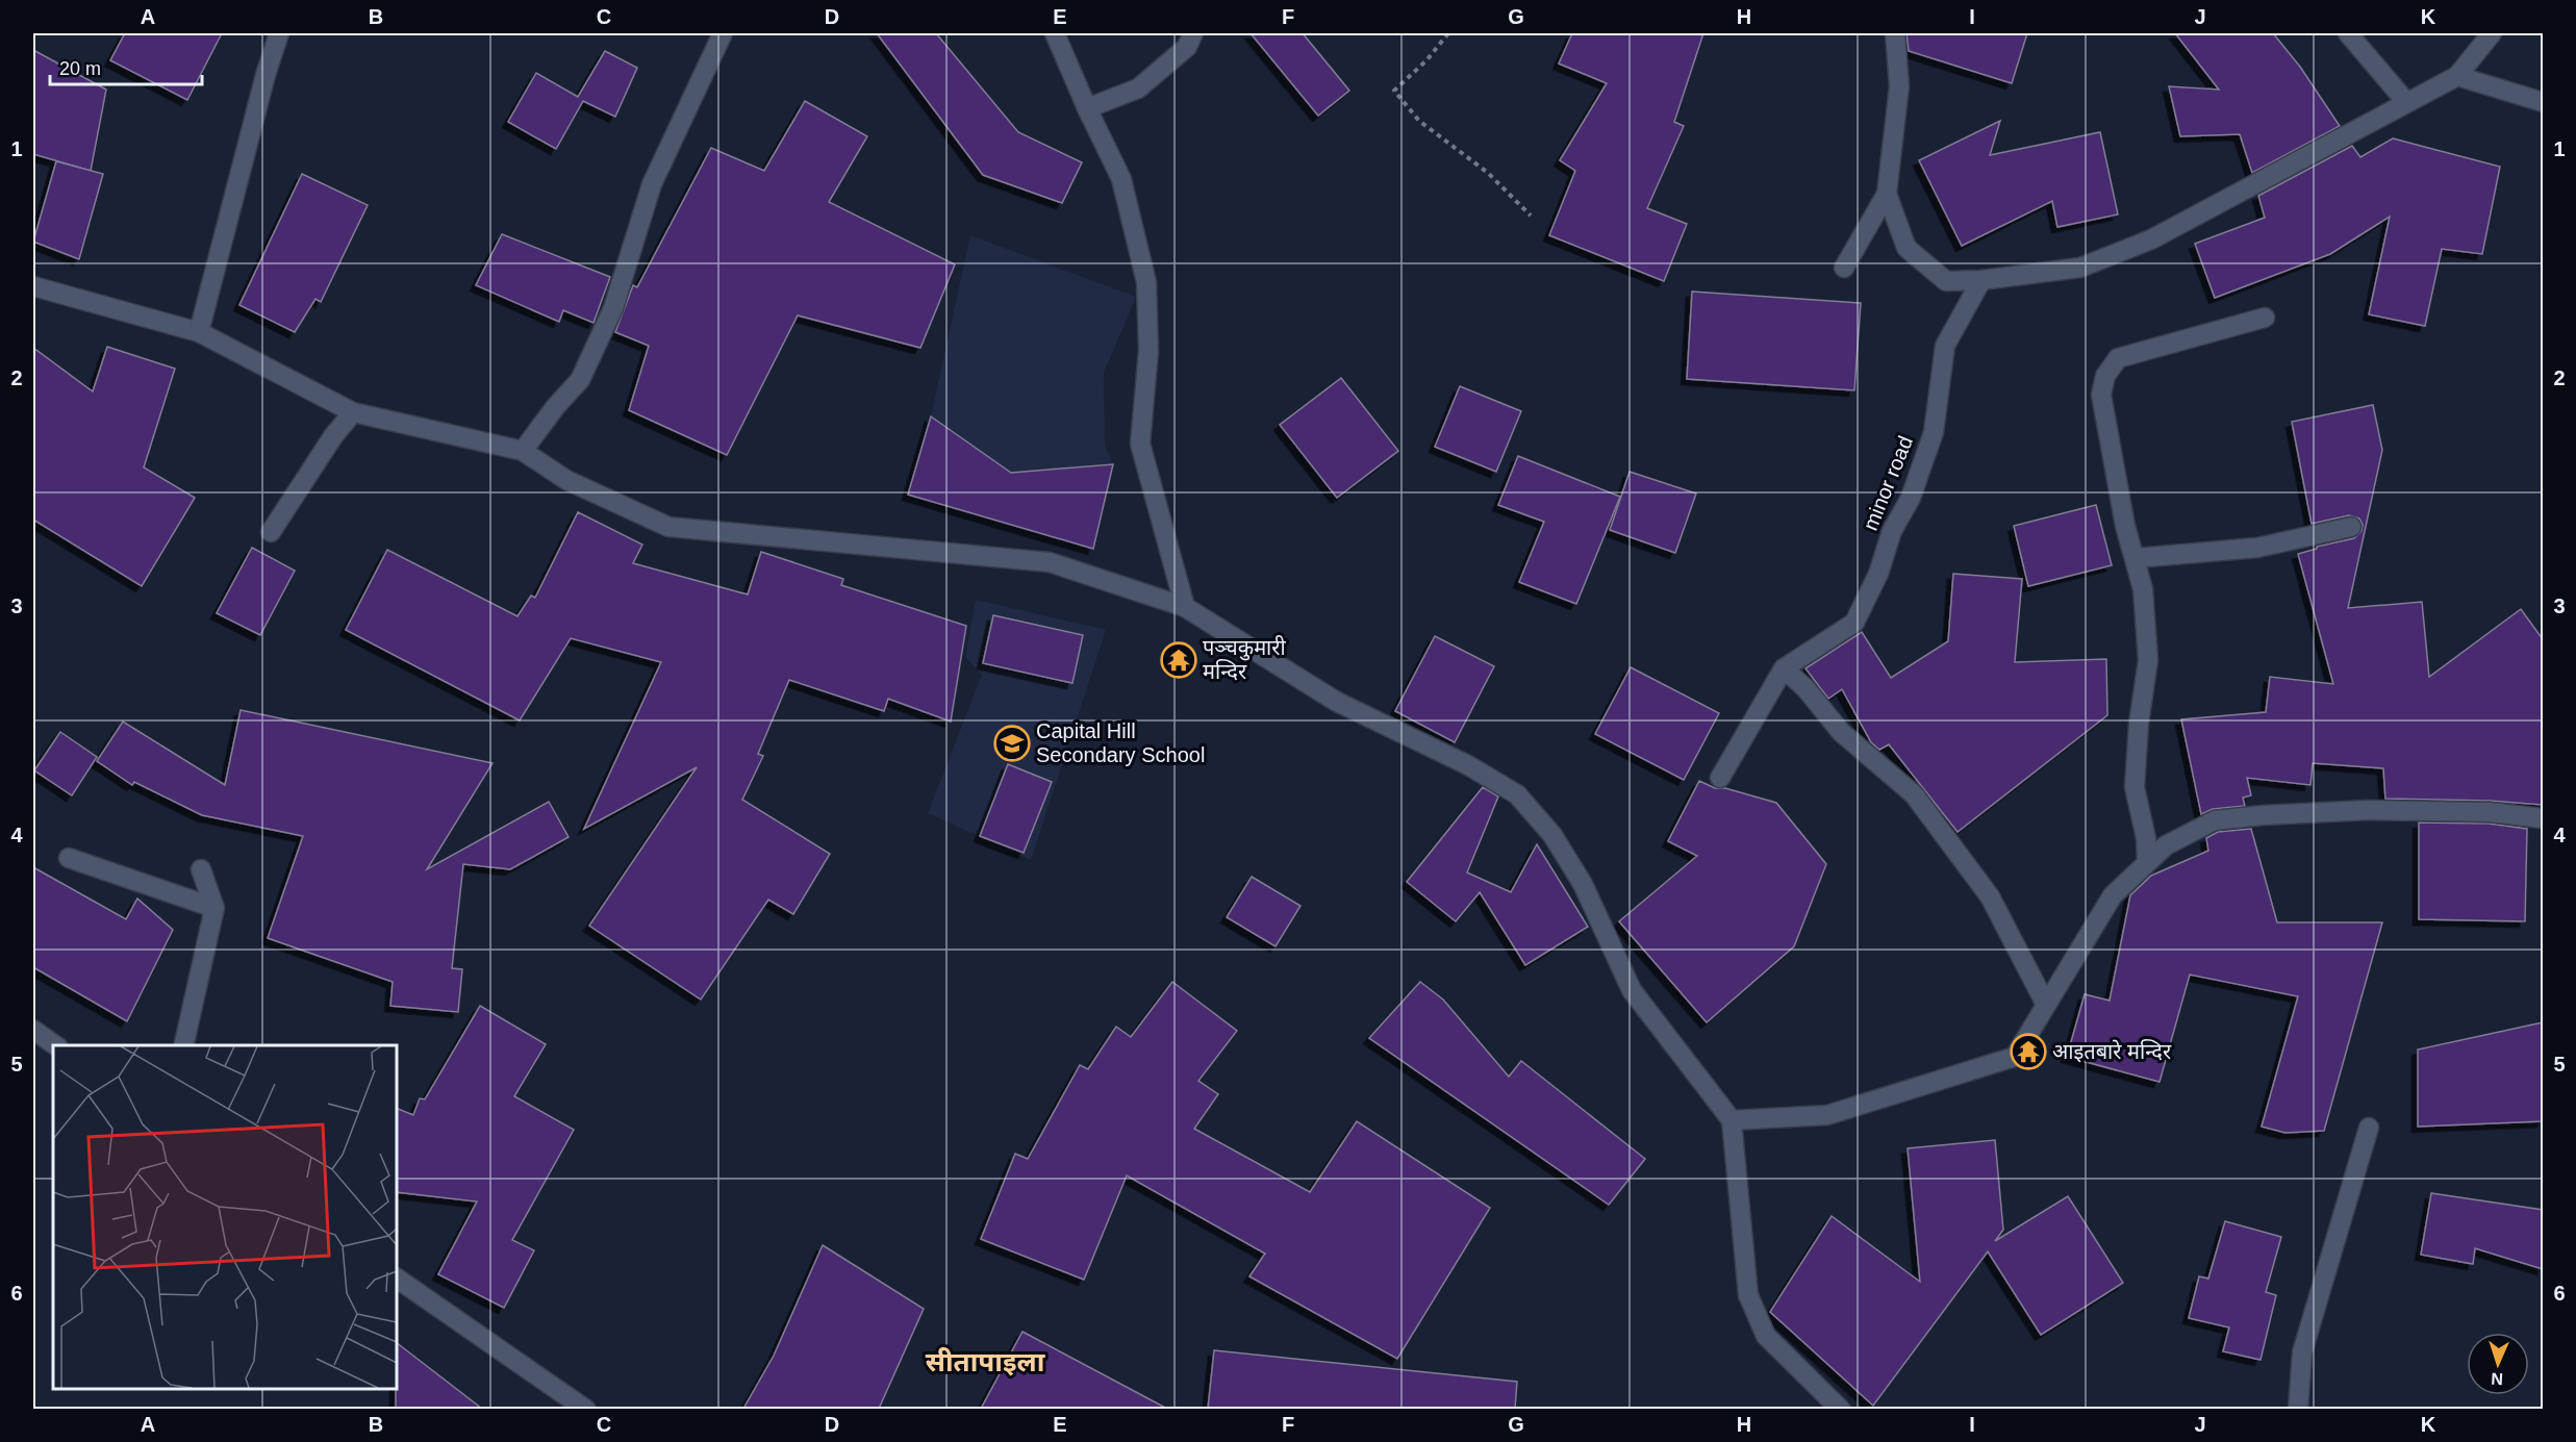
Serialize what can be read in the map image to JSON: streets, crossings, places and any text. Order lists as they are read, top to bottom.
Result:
{
  "streets": {
    "street": ["minor road"]
  },
  "districts": ["सीतापाइला"],
  "places": {
    "temple": ["पञ्चकुमारी मन्दिर", "आइतबारे मन्दिर"],
    "school or university": ["Capital Hill Secondary School"]
  },
  "scale_bar": "20 m",
  "north": "bottom",
  "grid": {
    "columns": [
      "A",
      "B",
      "C",
      "D",
      "E",
      "F",
      "G",
      "H",
      "I",
      "J",
      "K"
    ],
    "rows": [
      "1",
      "2",
      "3",
      "4",
      "5",
      "6"
    ]
  }
}
